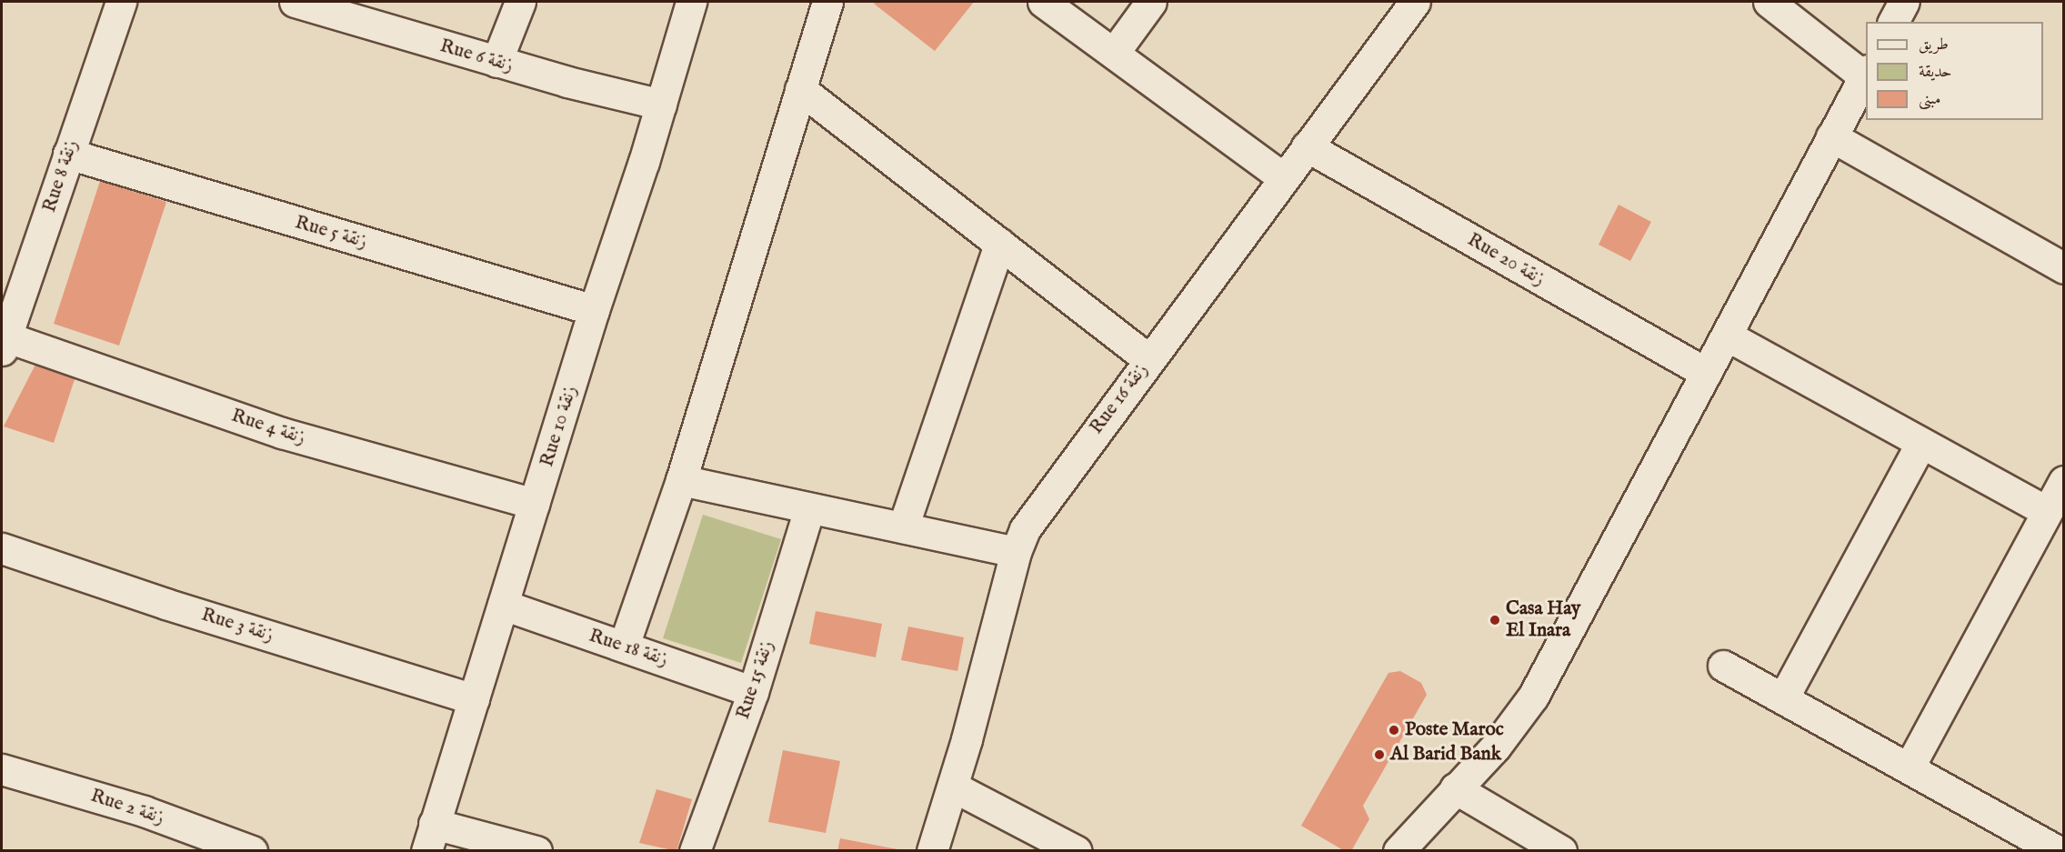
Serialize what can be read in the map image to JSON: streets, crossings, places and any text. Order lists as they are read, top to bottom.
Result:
{
  "streets": {
    "street": [
      "Rue 6 زنقة",
      "Rue 8 زنقة",
      "Rue 5 زنقة",
      "Rue 20 زنقة",
      "Rue 16 زنقة",
      "Rue 10 زنقة",
      "Rue 4 زنقة",
      "Rue 3 زنقة",
      "Rue 18 زنقة",
      "Rue 15 زنقة",
      "Rue 2 زنقة"
    ]
  },
  "crossings": [
    ["Rue 6 زنقة", "Rue 10 زنقة"],
    ["Rue 8 زنقة", "Rue 5 زنقة"],
    ["Rue 8 زنقة", "Rue 4 زنقة"],
    ["Rue 5 زنقة", "Rue 10 زنقة"],
    ["Rue 20 زنقة", "Rue 16 زنقة"],
    ["Rue 10 زنقة", "Rue 4 زنقة"],
    ["Rue 10 زنقة", "Rue 3 زنقة"],
    ["Rue 10 زنقة", "Rue 18 زنقة"],
    ["Rue 18 زنقة", "Rue 15 زنقة"]
  ],
  "places": ["Casa Hay El Inara", "Poste Maroc", "Al Barid Bank"],
  "legend": ["طريق", "حديقة", "مبنى"]
}
